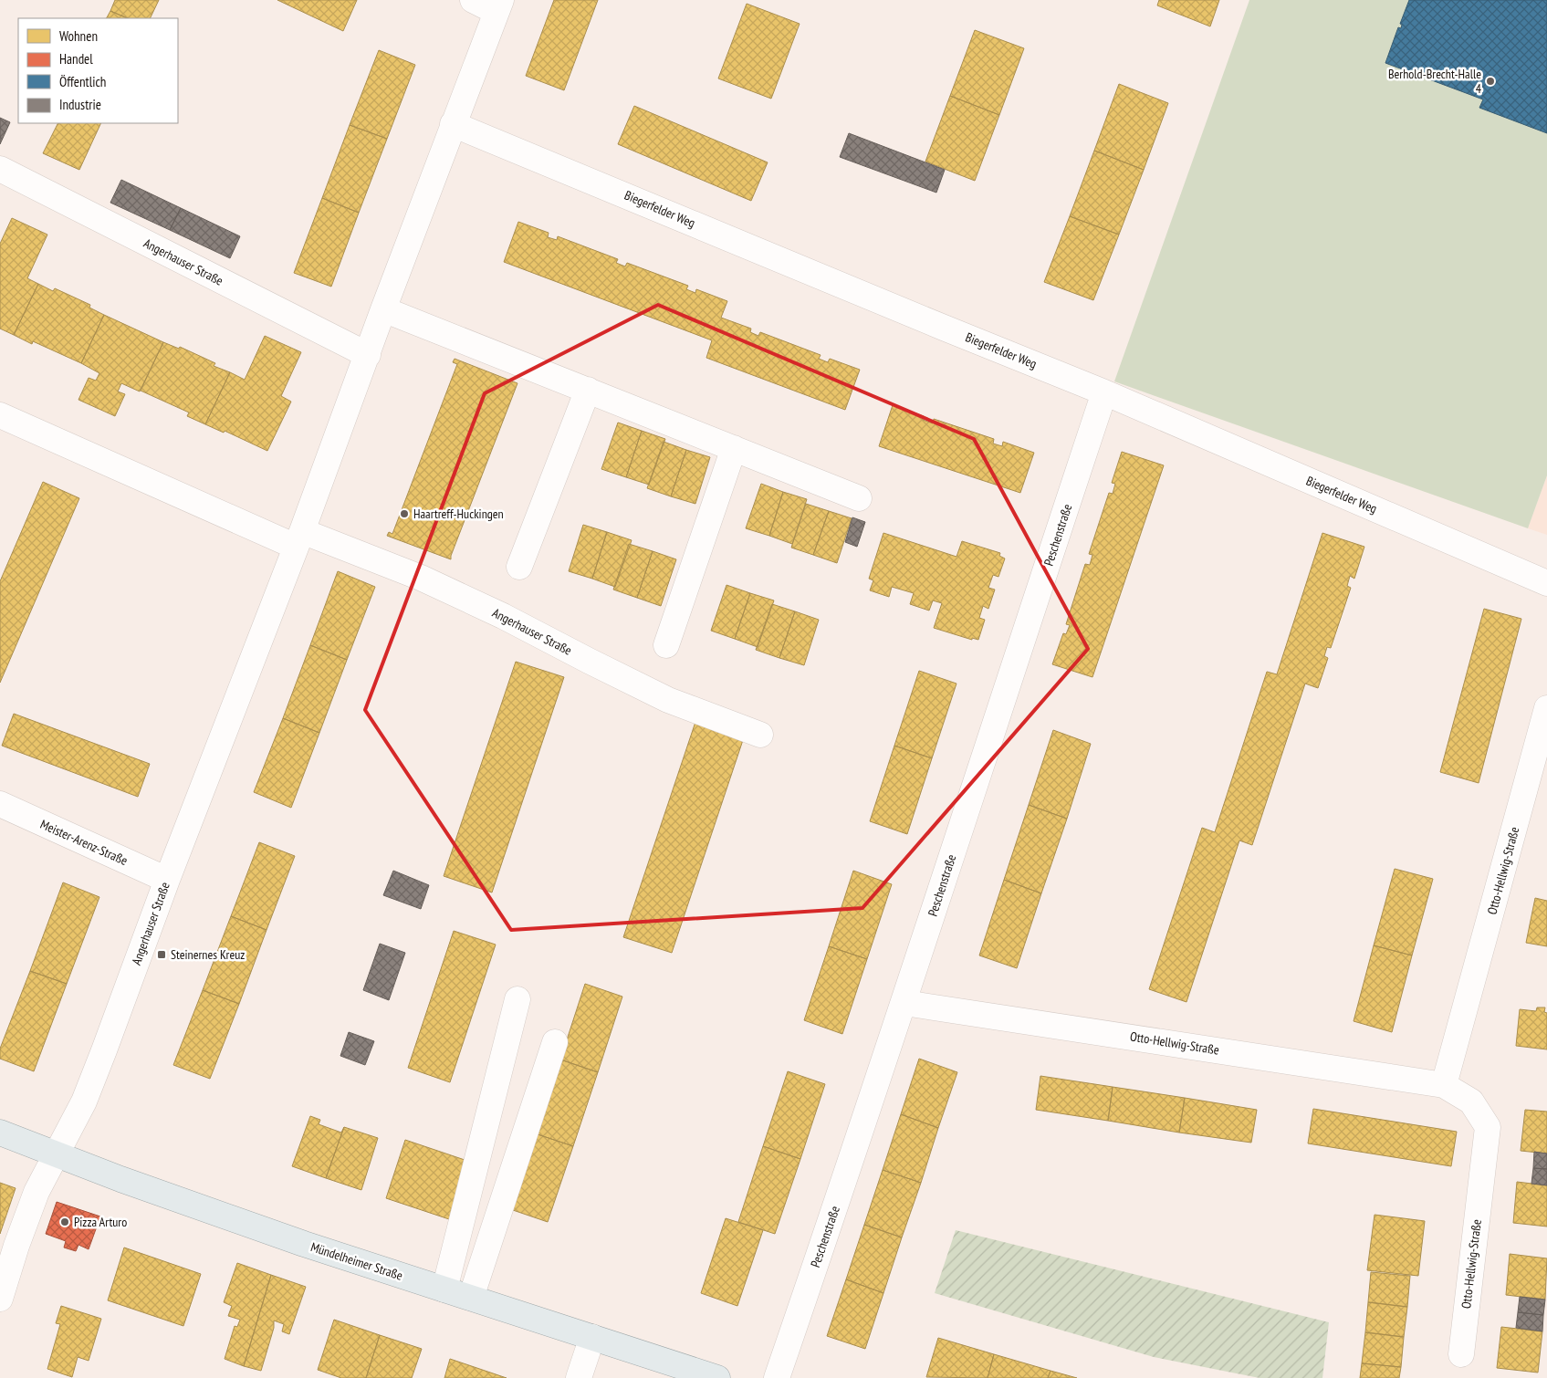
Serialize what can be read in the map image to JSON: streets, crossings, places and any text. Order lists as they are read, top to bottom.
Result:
{
  "streets": {
    "main road": ["Mündelheimer Straße"],
    "street": [
      "Biegerfelder Weg",
      "Angerhauser Straße",
      "Peschenstraße",
      "Meister-Arenz-Straße",
      "Otto-Hellwig-Straße"
    ]
  },
  "crossings": [
    ["Biegerfelder Weg", "Angerhauser Straße"],
    ["Biegerfelder Weg", "Peschenstraße"],
    ["Angerhauser Straße", "Meister-Arenz-Straße"],
    ["Angerhauser Straße", "Mündelheimer Straße"],
    ["Peschenstraße", "Otto-Hellwig-Straße"]
  ],
  "places": {
    "other": ["Berhold-Brecht-Halle 4", "Haartreff-Huckingen", "Pizza Arturo"],
    "transit": ["Steinernes Kreuz"]
  },
  "legend": [
    "Wohnen",
    "Handel",
    "Öffentlich",
    "Industrie"
  ]
}
